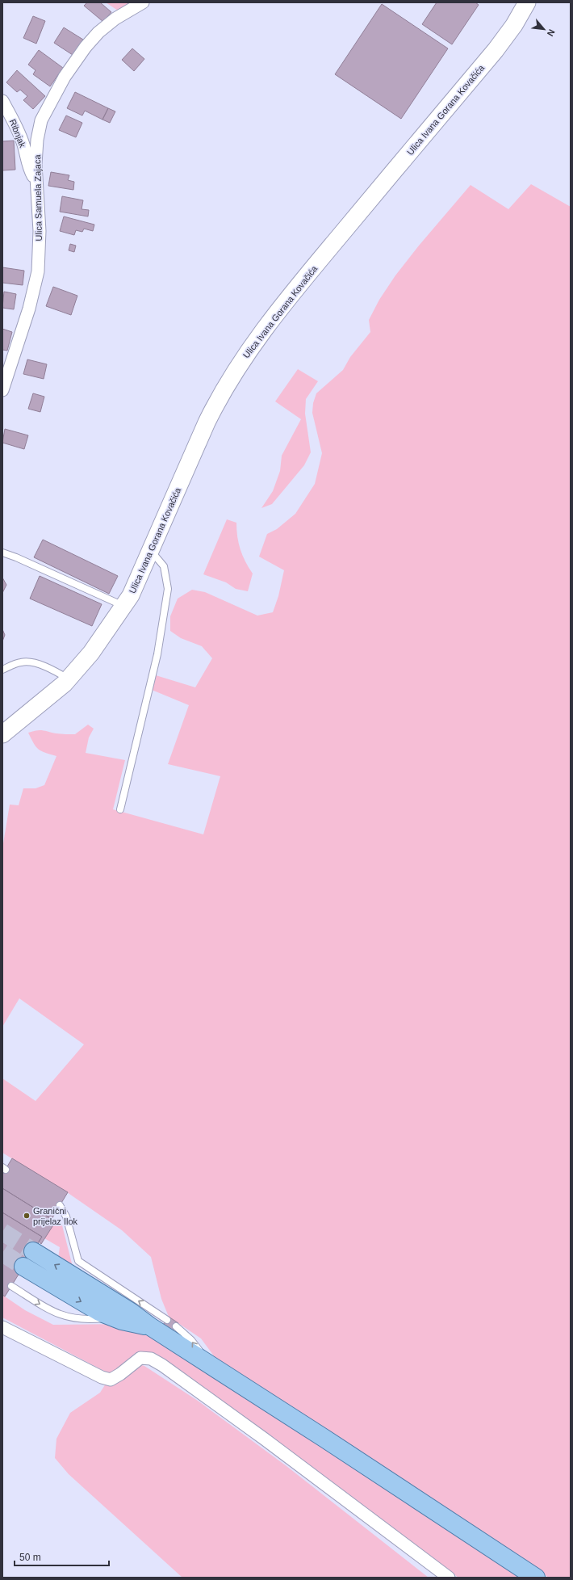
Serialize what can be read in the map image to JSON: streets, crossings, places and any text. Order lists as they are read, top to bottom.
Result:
{
  "streets": {
    "main road": ["Ulica Ivana Gorana Kovačića"],
    "street": ["Ribnjak", "Ulica Samuela Zajaca"]
  },
  "crossings": [
    ["Ribnjak", "Ulica Samuela Zajaca"]
  ],
  "places": ["Granični prijelaz Ilok"],
  "scale_bar": "50 m",
  "north": "bottom right"
}
